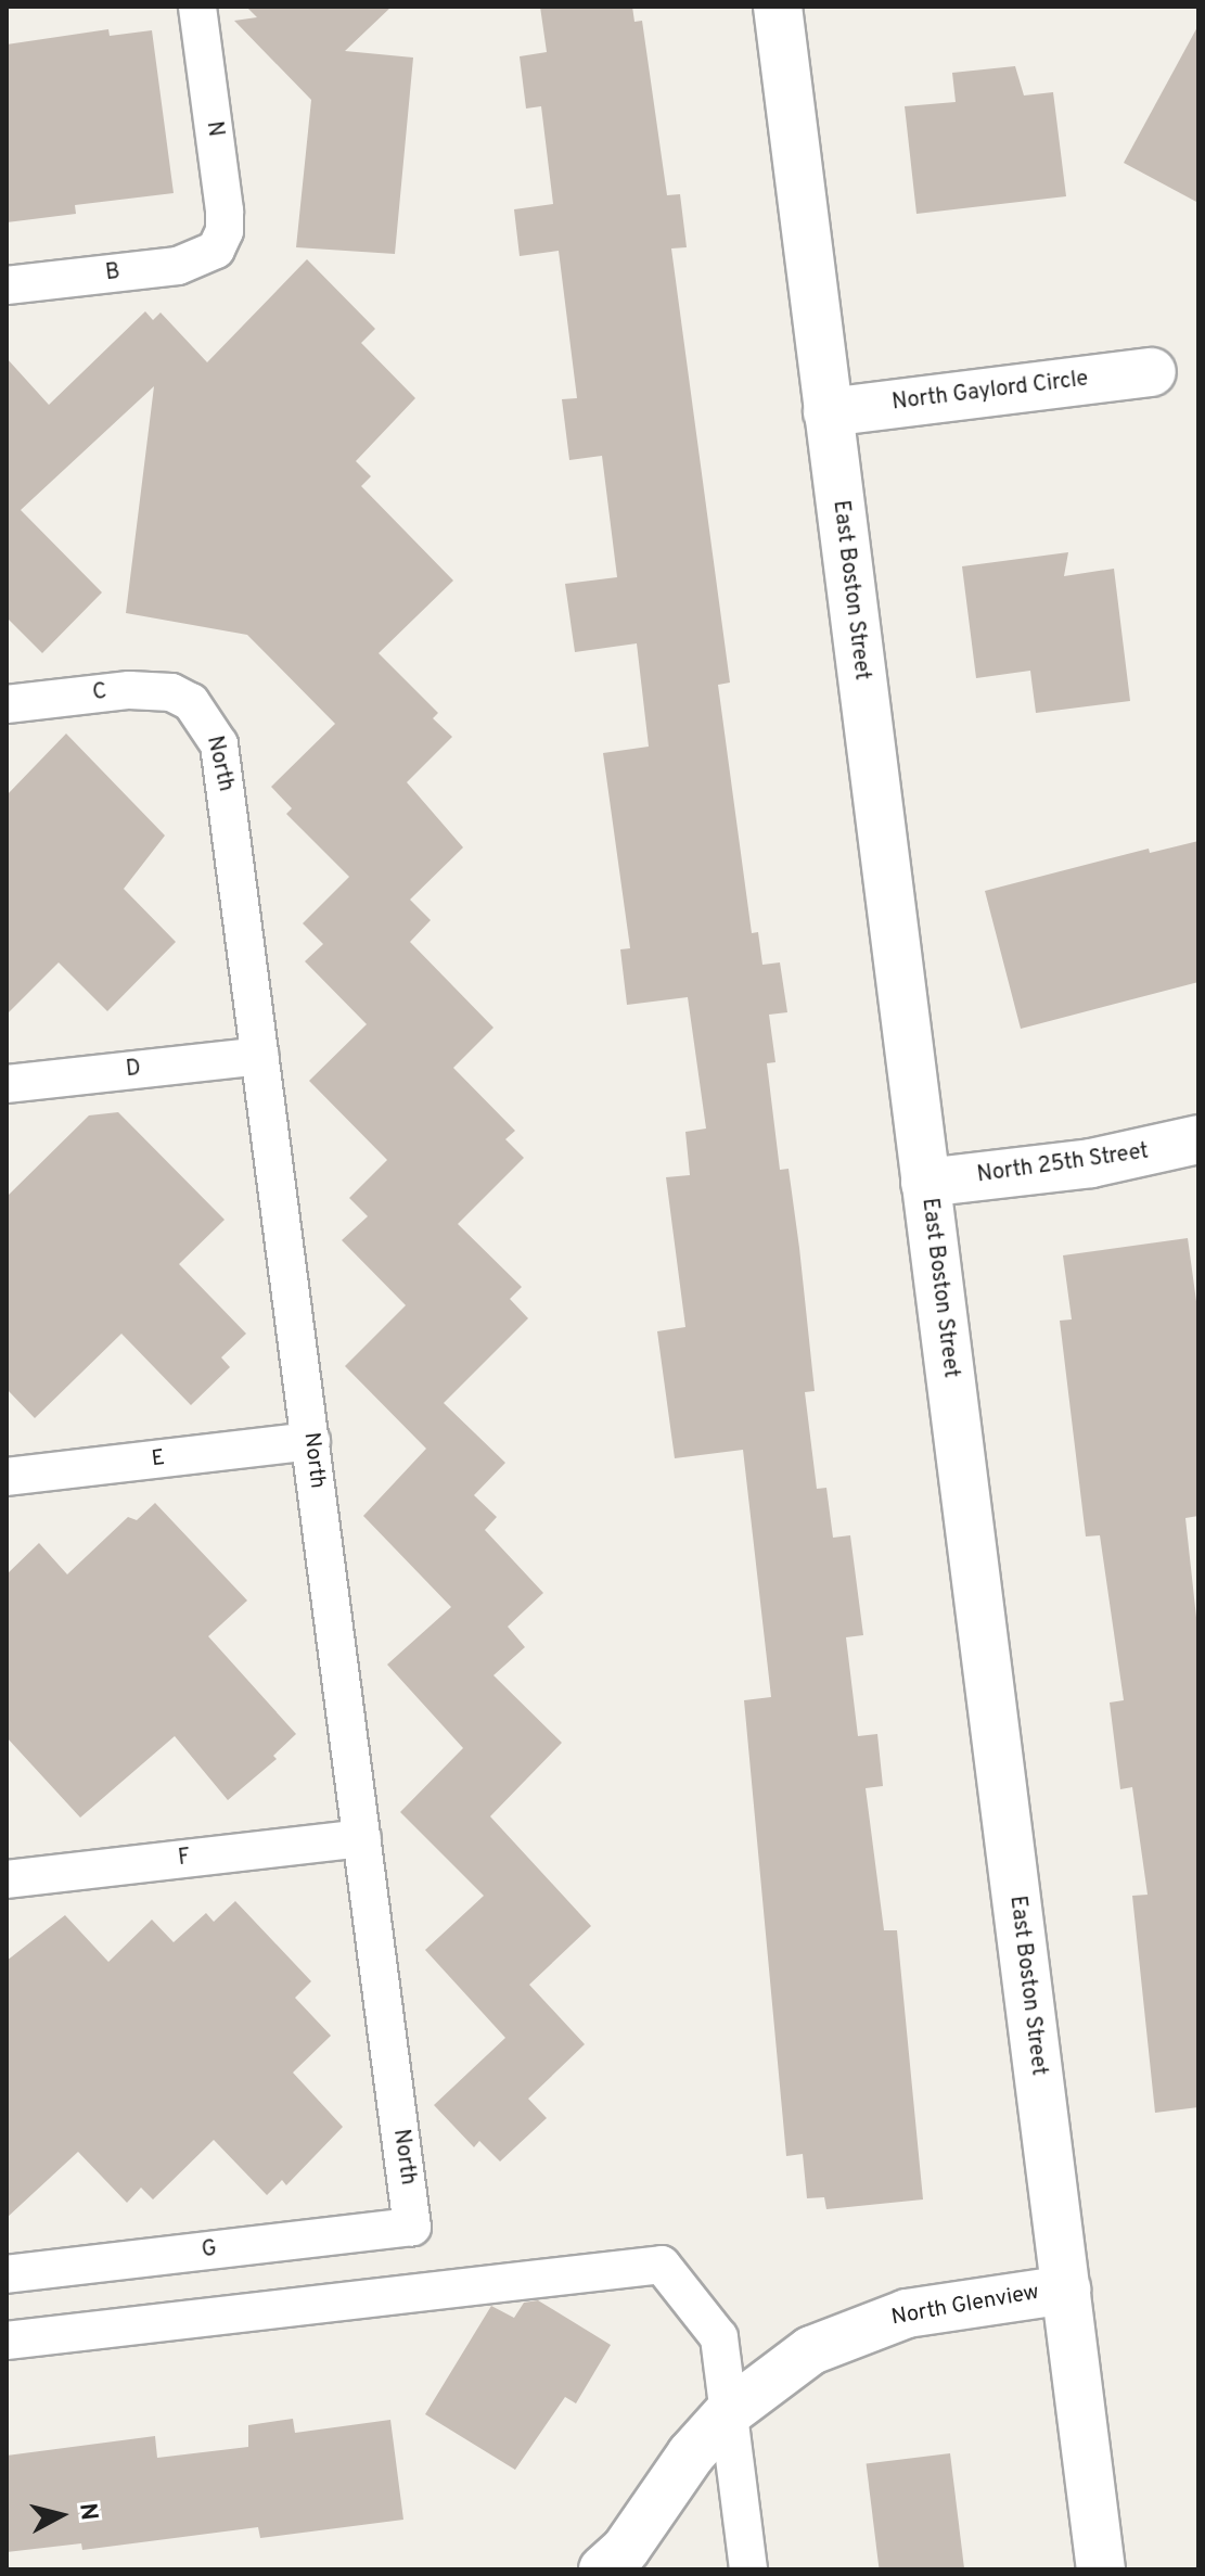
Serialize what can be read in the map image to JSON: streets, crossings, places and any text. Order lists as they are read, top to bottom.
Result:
{
  "streets": {
    "street": [
      "North Gaylord Circle",
      "East Boston Street",
      "North 25th Street",
      "North Glenview"
    ],
    "lane": [
      "N",
      "B",
      "C",
      "North",
      "D",
      "E",
      "F",
      "G"
    ]
  },
  "crossings": [
    ["N", "B"],
    ["North Gaylord Circle", "East Boston Street"],
    ["East Boston Street", "North 25th Street"],
    ["East Boston Street", "North Glenview"],
    ["C", "North"],
    ["North", "D"],
    ["North", "E"],
    ["North", "F"],
    ["North", "G"]
  ],
  "north": "right"
}
